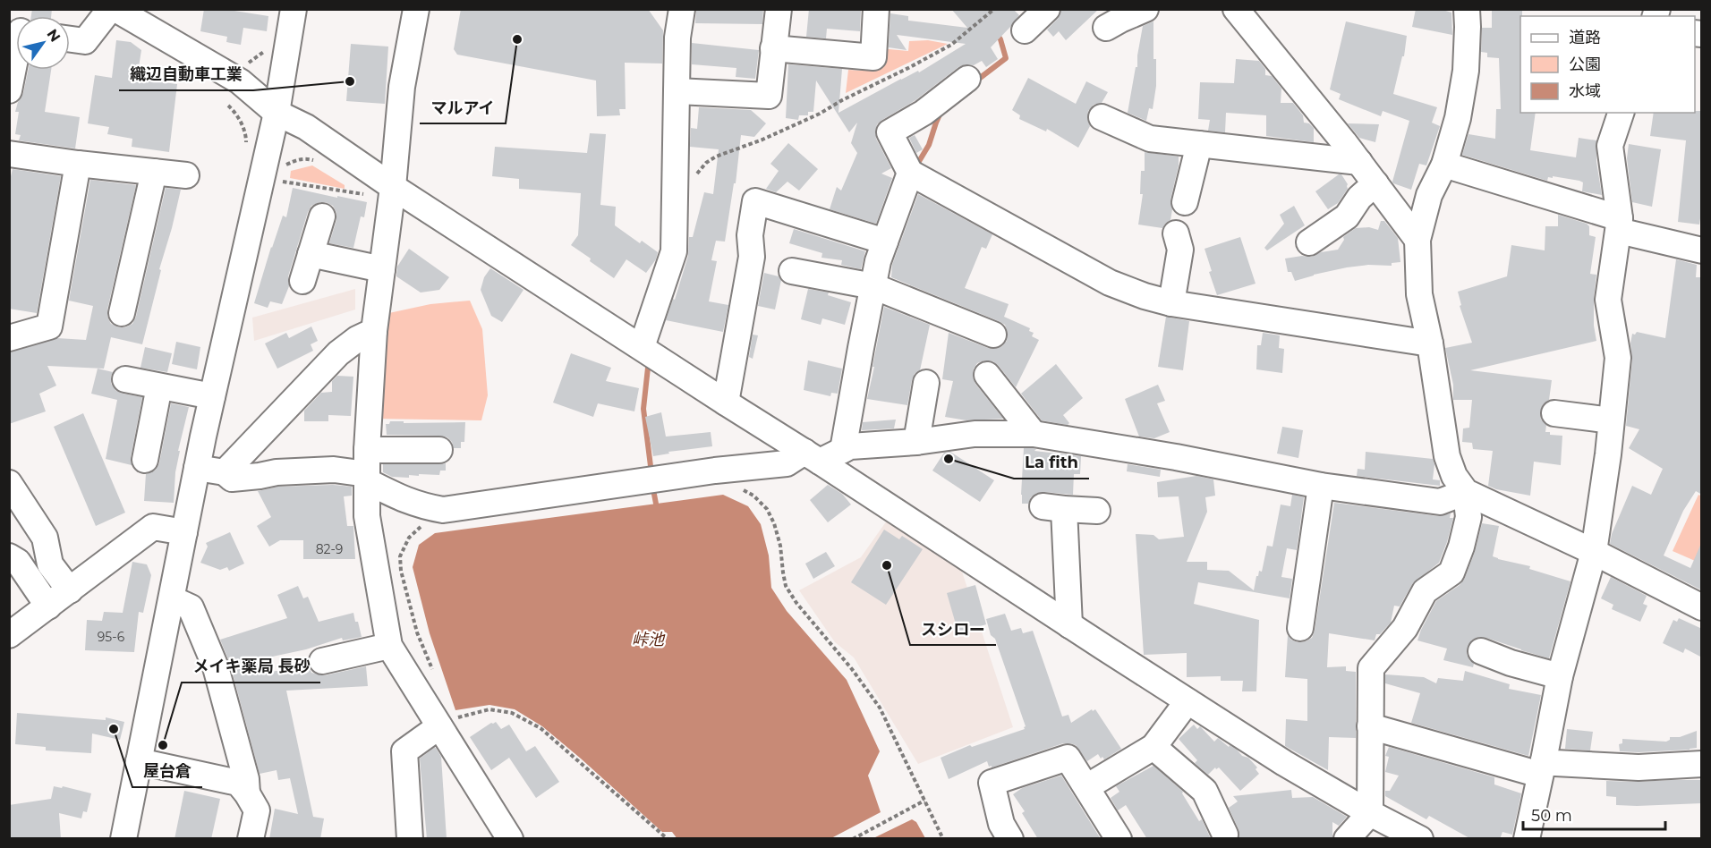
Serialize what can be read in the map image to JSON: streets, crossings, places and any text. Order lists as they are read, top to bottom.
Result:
{
  "water": ["峠池"],
  "places": [
    "マルアイ",
    "織辺自動車工業",
    "La fith",
    "スシロー",
    "屋台倉",
    "メイキ薬局 長砂"
  ],
  "house_numbers": ["82-9", "95-6"],
  "legend": ["道路", "公園", "水域"],
  "scale_bar": "50 m",
  "north": "top right"
}
